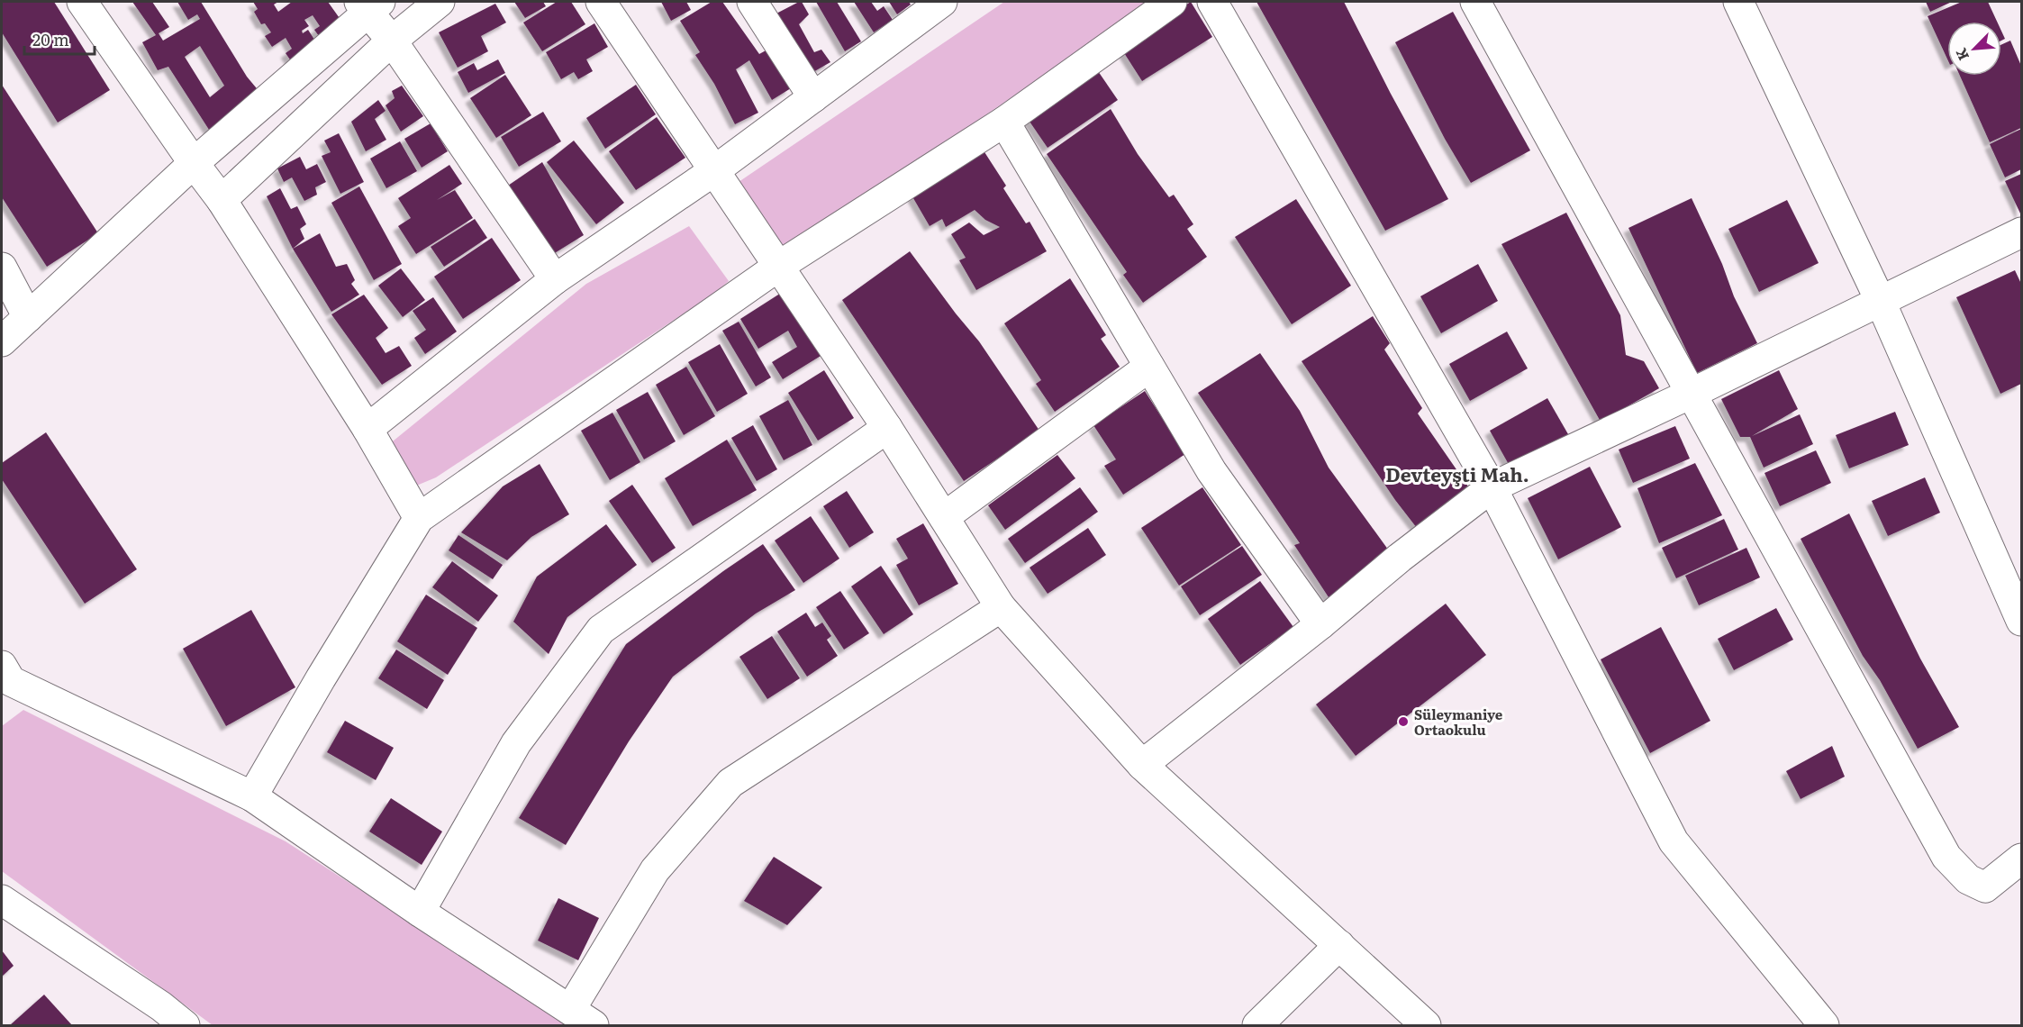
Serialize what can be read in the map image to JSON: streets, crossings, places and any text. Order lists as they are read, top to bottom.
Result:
{
  "districts": ["Devteyşti Mah."],
  "places": ["Süleymaniye Ortaokulu"],
  "scale_bar": "20 m",
  "north": "bottom left"
}
